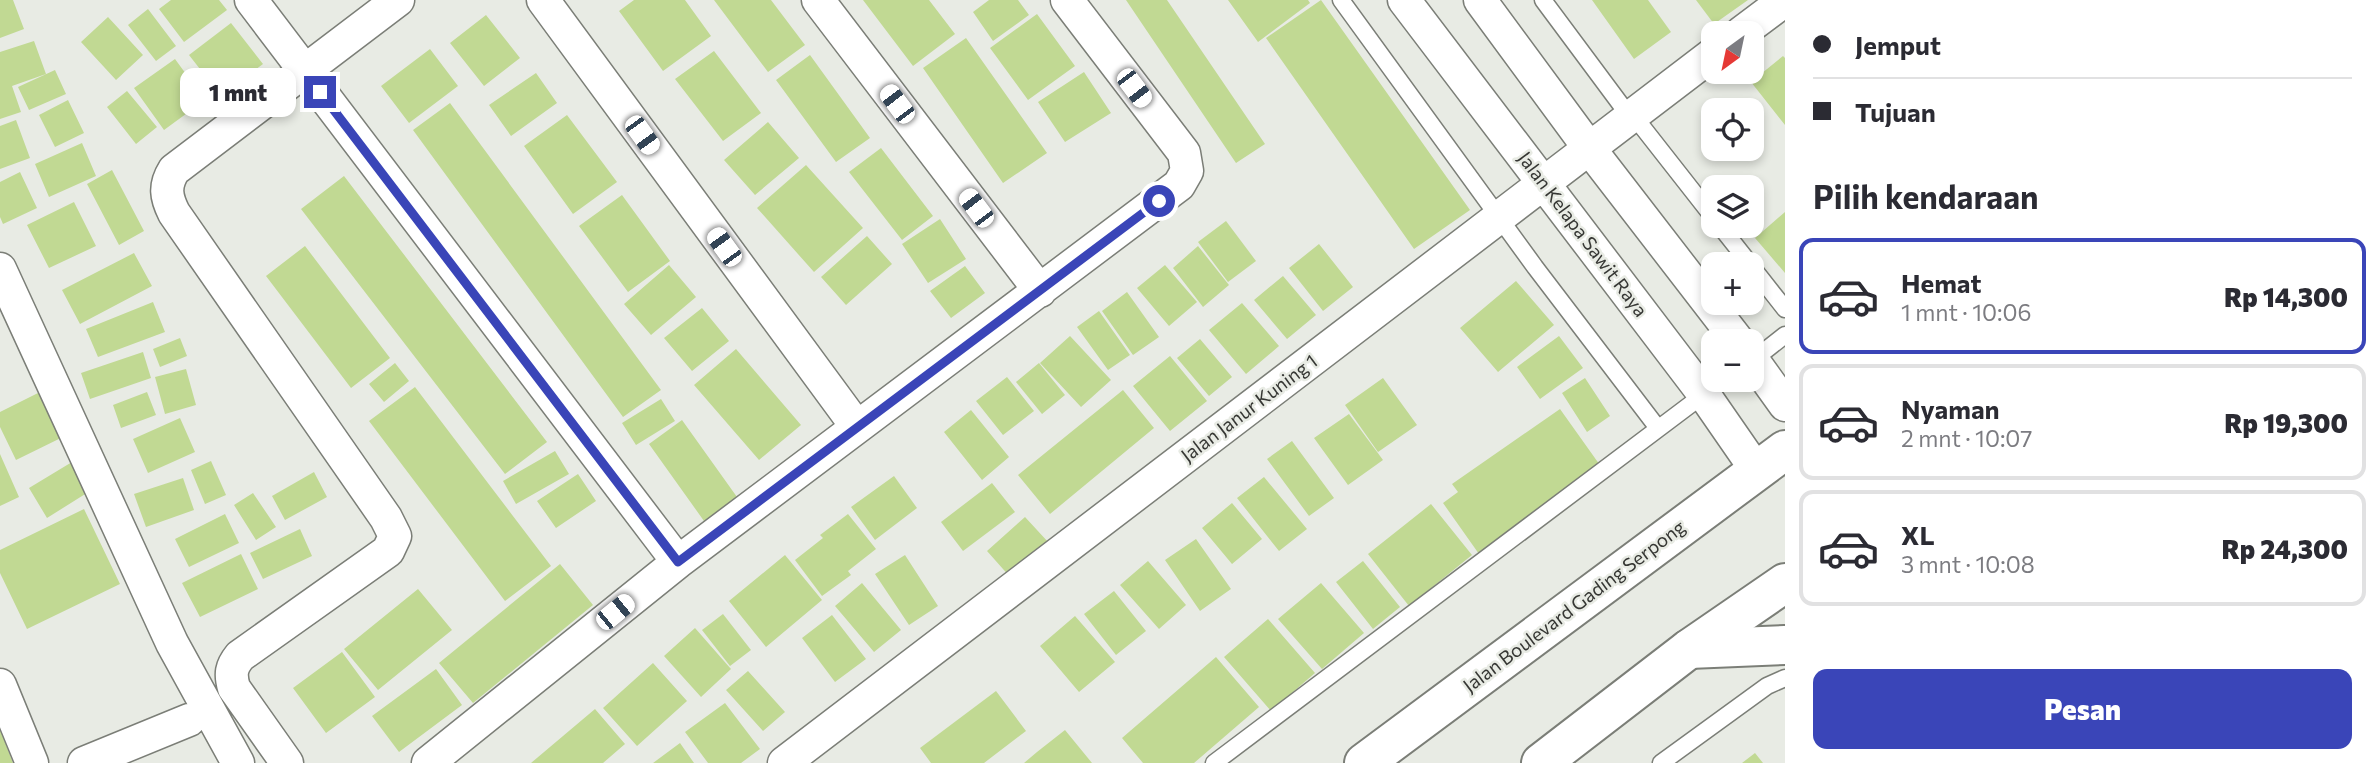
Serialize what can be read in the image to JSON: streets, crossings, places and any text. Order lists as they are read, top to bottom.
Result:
{
  "streets": {
    "main road": ["Jalan Boulevard Gading Serpong"],
    "street": ["Jalan Kelapa Sawit Raya", "Jalan Janur Kuning 1"]
  },
  "crossings": [
    ["Jalan Kelapa Sawit Raya", "Jalan Janur Kuning 1"],
    ["Jalan Kelapa Sawit Raya", "Jalan Boulevard Gading Serpong"]
  ],
  "north": "bottom left",
  "page": {
    "banner": ["Jemput", "Tujuan"],
    "map_buttons": ["+", "−"],
    "bubble": "1 mnt",
    "heading": "Pilih kendaraan",
    "list": [
      {
        "name": "Hemat",
        "note": "1 mnt · 10:06",
        "value": "Rp 14,300"
      },
      {
        "name": "Nyaman",
        "note": "2 mnt · 10:07",
        "value": "Rp 19,300"
      },
      {
        "name": "XL",
        "note": "3 mnt · 10:08",
        "value": "Rp 24,300"
      }
    ],
    "buttons": "Pesan"
  }
}
